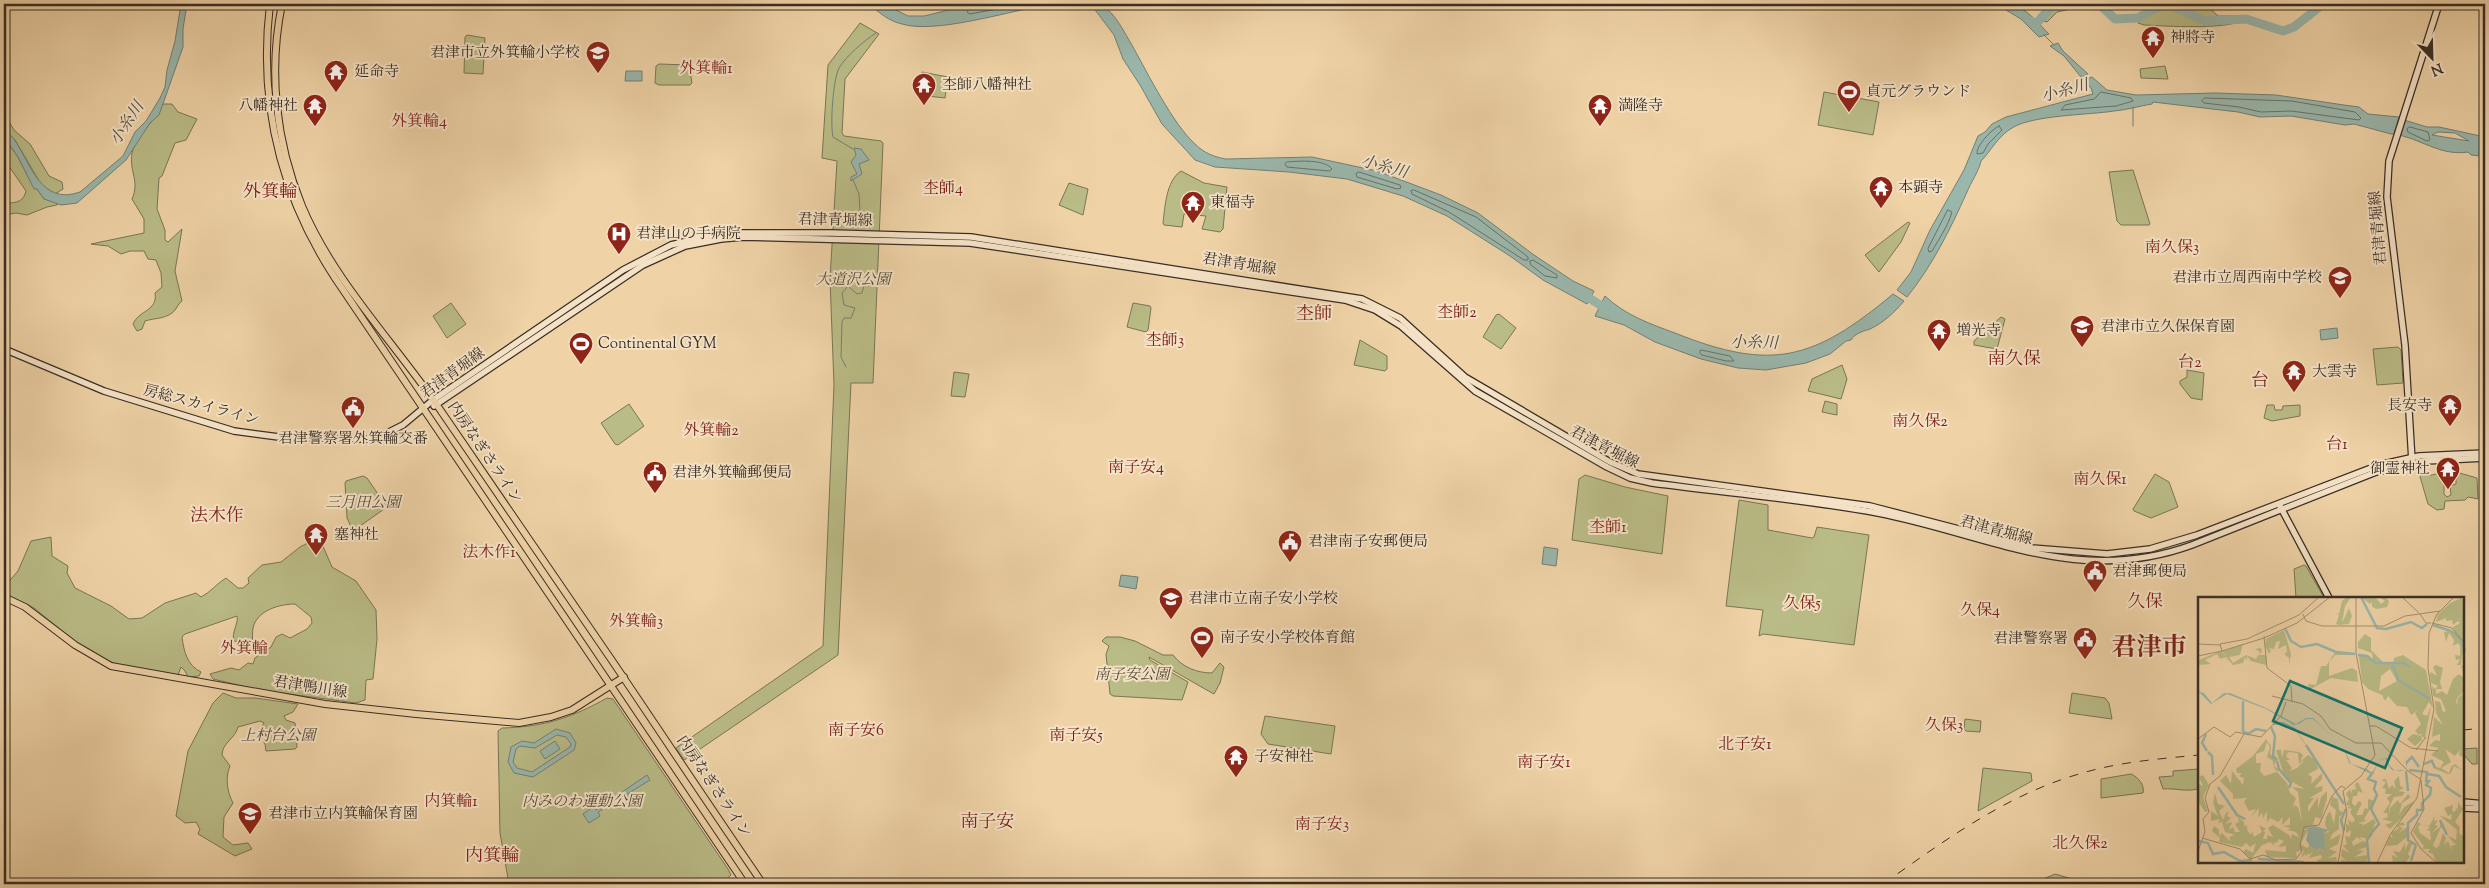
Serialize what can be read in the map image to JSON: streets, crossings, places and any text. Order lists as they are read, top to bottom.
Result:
{
  "streets": {
    "main road": [
      "君津青堀線",
      "房総スカイライン",
      "内房なぎさライン",
      "君津鴨川線"
    ]
  },
  "crossings": [
    ["君津青堀線", "房総スカイライン"],
    ["君津青堀線", "内房なぎさライン"],
    ["房総スカイライン", "内房なぎさライン"],
    ["内房なぎさライン", "君津鴨川線"]
  ],
  "districts": [
    "外箕輪1",
    "外箕輪4",
    "杢師4",
    "外箕輪",
    "南久保3",
    "杢師2",
    "杢師",
    "杢師3",
    "南久保",
    "台2",
    "台",
    "南久保2",
    "外箕輪2",
    "台1",
    "南子安4",
    "南久保1",
    "法木作",
    "杢師1",
    "法木作1",
    "久保",
    "久保5",
    "久保4",
    "外箕輪3",
    "外箕輪",
    "君津市",
    "久保3",
    "南子安6",
    "南子安5",
    "北子安1",
    "南子安1",
    "内箕輪1",
    "南子安",
    "南子安3",
    "北久保2",
    "内箕輪"
  ],
  "water": ["小糸川"],
  "parks": [
    "大道沢公園",
    "三月田公園",
    "南子安公園",
    "上村台公園",
    "内みのわ運動公園"
  ],
  "places": {
    "temple": [
      "神將寺",
      "延命寺",
      "杢師八幡神社",
      "八幡神社",
      "満隆寺",
      "本顕寺",
      "東福寺",
      "増光寺",
      "大雲寺",
      "長安寺",
      "御霊神社",
      "塞神社",
      "子安神社"
    ],
    "school or university": [
      "君津市立外箕輪小学校",
      "君津市立周西南中学校",
      "君津市立久保保育園",
      "君津市立南子安小学校",
      "君津市立内箕輪保育園"
    ],
    "sports": ["貞元グラウンド", "Continental GYM", "南子安小学校体育館"],
    "hospital": ["君津山の手病院"],
    "public building": [
      "君津警察署外箕輪交番",
      "君津外箕輪郵便局",
      "君津南子安郵便局",
      "君津郵便局",
      "君津警察署"
    ]
  },
  "north": "bottom right"
}
